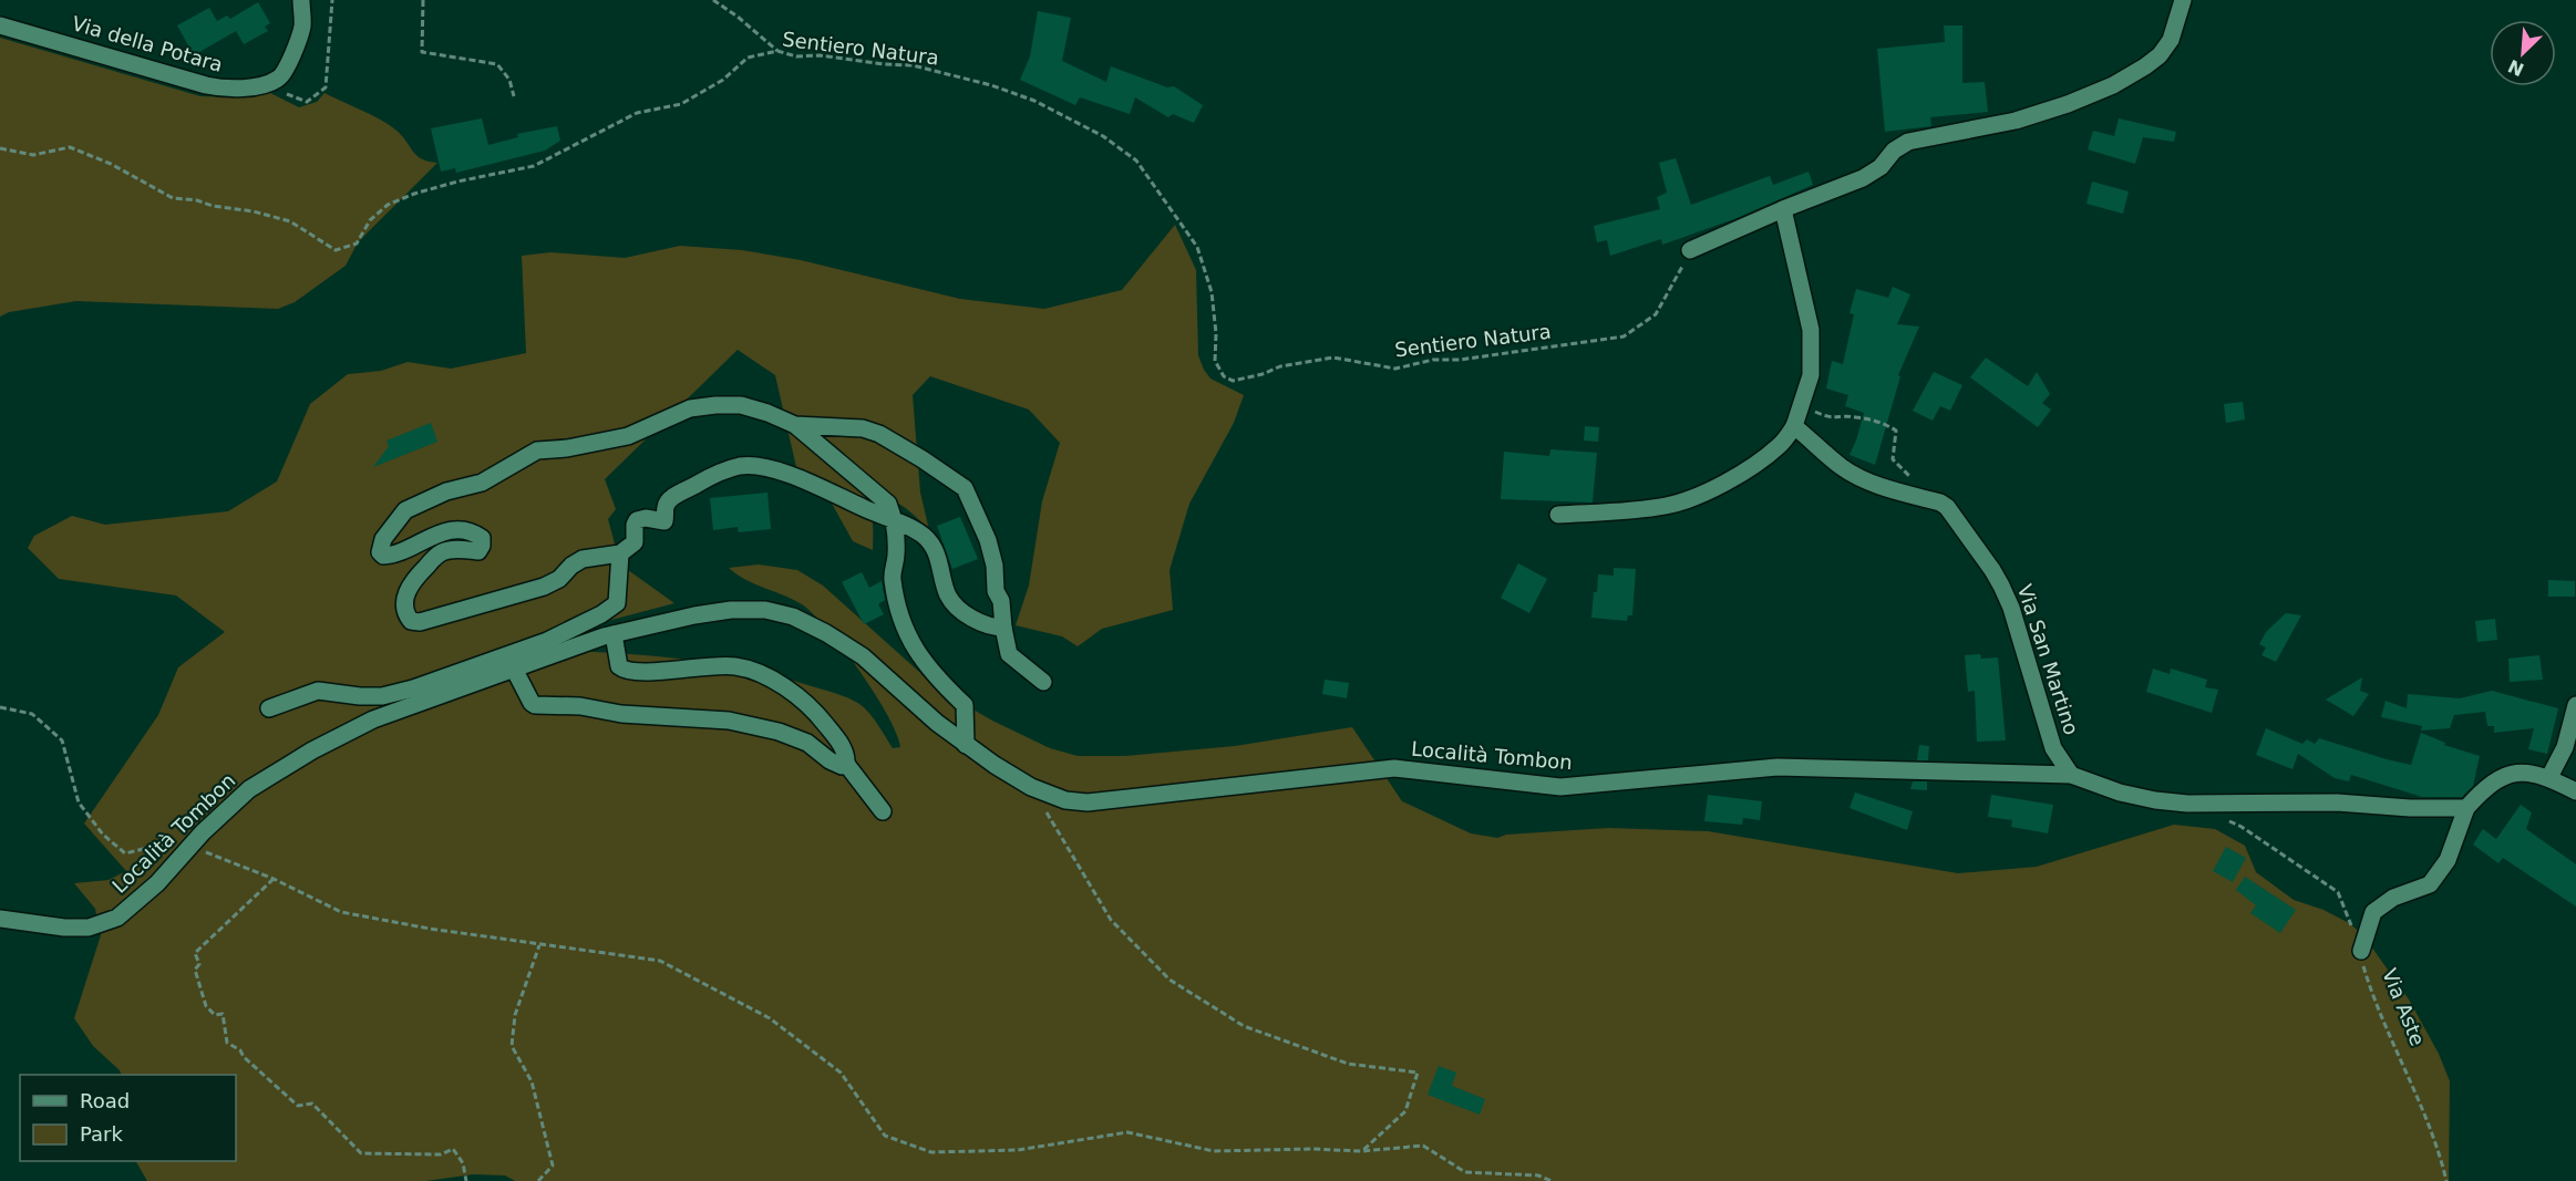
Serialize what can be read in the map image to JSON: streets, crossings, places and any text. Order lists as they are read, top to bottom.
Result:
{
  "streets": {
    "street": [
      "Via della Potara",
      "Via San Martino",
      "Località Tombon",
      "Via Aste"
    ],
    "path": ["Sentiero Natura"]
  },
  "crossings": [
    ["Via San Martino", "Località Tombon"]
  ],
  "legend": ["Road", "Park"],
  "north": "bottom left"
}
